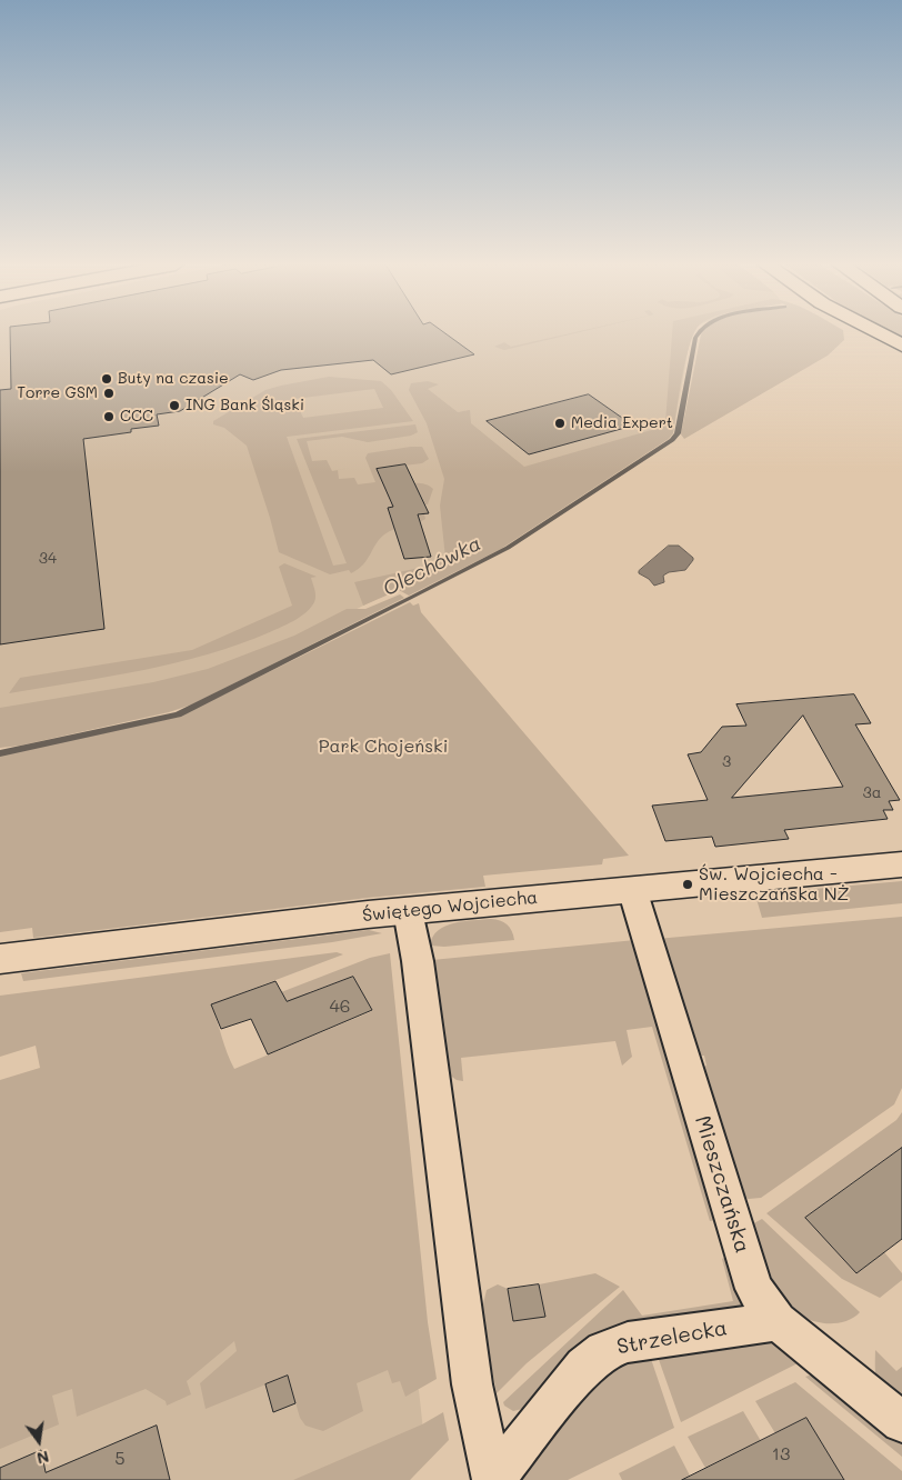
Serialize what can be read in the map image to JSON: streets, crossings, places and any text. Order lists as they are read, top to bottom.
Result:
{
  "streets": {
    "street": ["Świętego Wojciecha", "Mieszczańska", "Strzelecka"]
  },
  "crossings": [
    ["Świętego Wojciecha", "Mieszczańska"],
    ["Mieszczańska", "Strzelecka"]
  ],
  "water": ["Olechówka"],
  "parks": ["Park Chojeński"],
  "places": [
    "Buty na czasie",
    "Torre GSM",
    "ING Bank Śląski",
    "CCC",
    "Media Expert",
    "Św. Wojciecha - Mieszczańska NŻ"
  ],
  "house_numbers": [
    "34",
    "3",
    "3a",
    "46",
    "13",
    "5"
  ],
  "north": "bottom"
}
